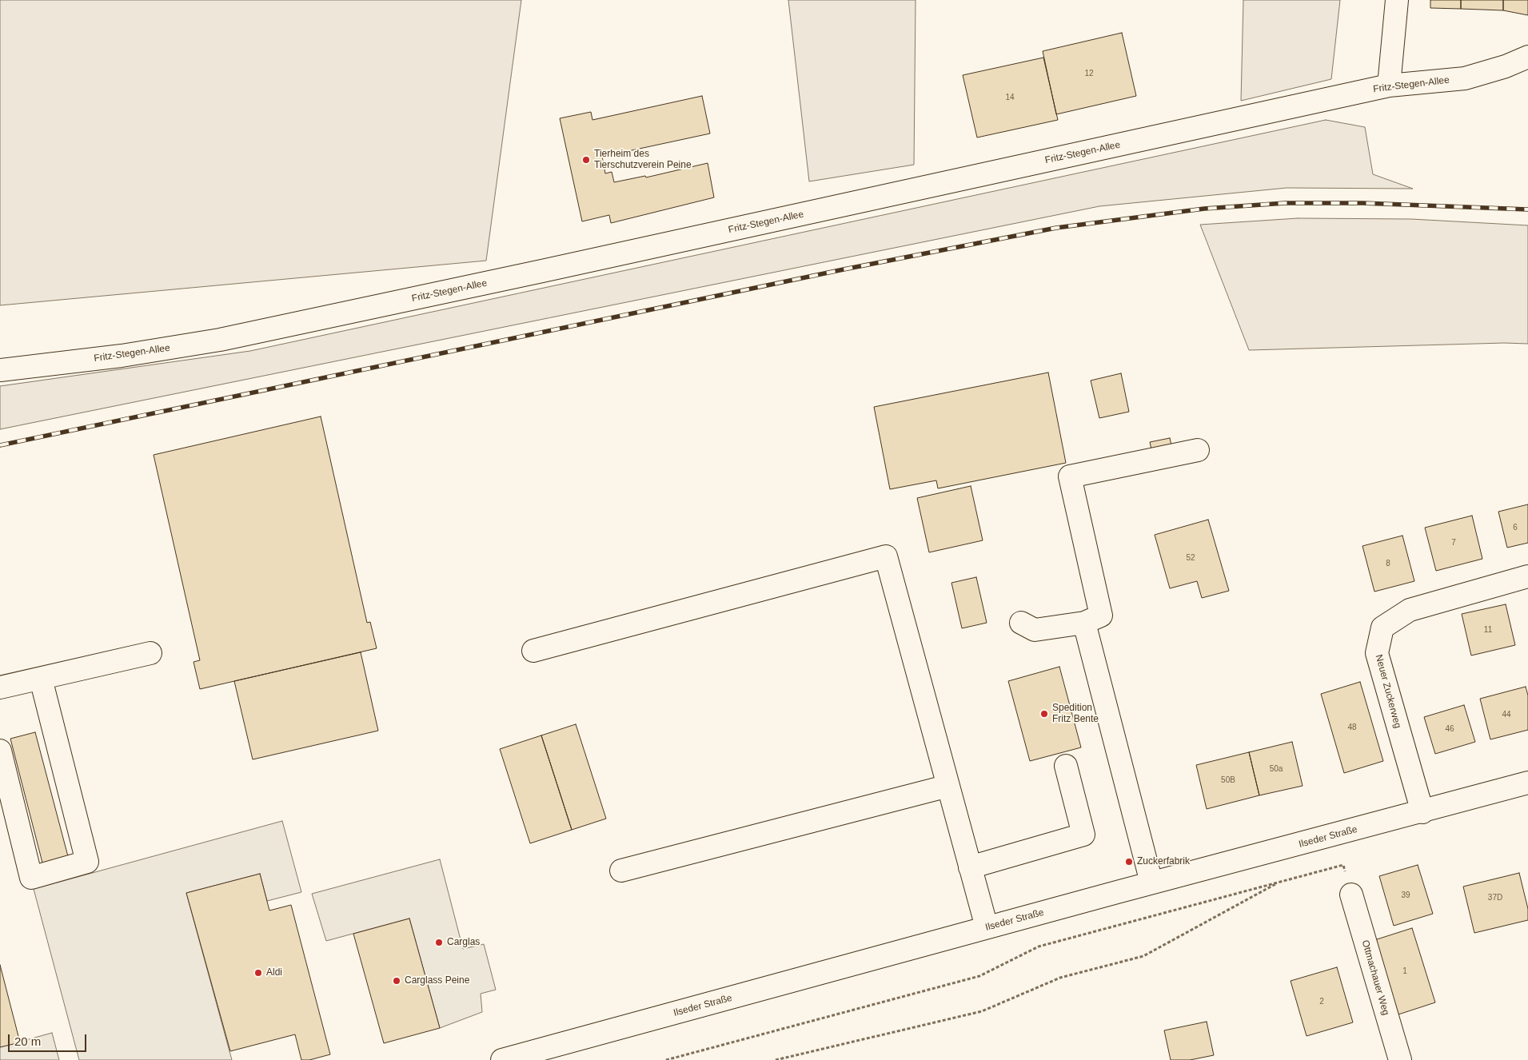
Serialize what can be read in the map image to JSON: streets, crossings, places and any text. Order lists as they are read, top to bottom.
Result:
{
  "streets": {
    "street": [
      "Fritz-Stegen-Allee",
      "Neuer Zuckerweg",
      "Ilseder Straße",
      "Ottmachauer Weg"
    ]
  },
  "crossings": [
    ["Neuer Zuckerweg", "Ilseder Straße"]
  ],
  "places": [
    "Tierheim des Tierschutzverein Peine",
    "Spedition Fritz Bente",
    "Zuckerfabrik",
    "Carglas",
    "Aldi",
    "Carglass Peine"
  ],
  "house_numbers": [
    "12",
    "14",
    "6",
    "7",
    "52",
    "8",
    "11",
    "44",
    "48",
    "46",
    "50a",
    "50B",
    "39",
    "37D",
    "1",
    "2"
  ],
  "scale_bar": "20 m"
}
